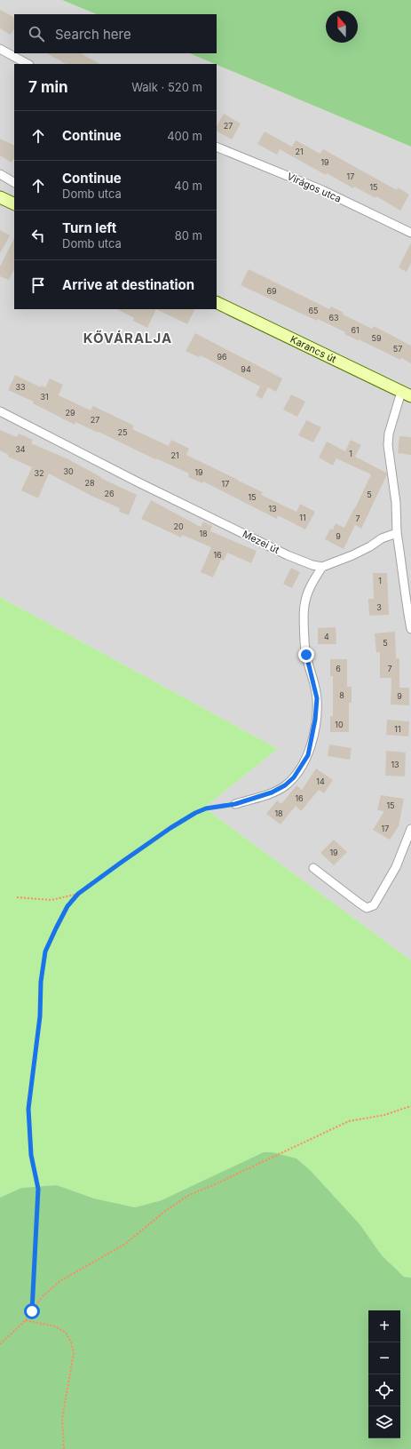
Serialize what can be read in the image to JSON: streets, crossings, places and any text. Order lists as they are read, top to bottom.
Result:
{
  "streets": {
    "main road": ["Karancs út"],
    "street": ["Virágos utca", "Mezei út"]
  },
  "districts": ["KŐVÁRALJA"],
  "house_numbers": [
    "27",
    "21",
    "19",
    "17",
    "15",
    "69",
    "65",
    "63",
    "61",
    "59",
    "57",
    "96",
    "94",
    "33",
    "31",
    "29",
    "27",
    "25",
    "34",
    "1",
    "21",
    "30",
    "19",
    "32",
    "28",
    "17",
    "26",
    "5",
    "15",
    "13",
    "11",
    "7",
    "20",
    "18",
    "9",
    "16",
    "1",
    "3",
    "4",
    "5",
    "6",
    "7",
    "8",
    "9",
    "10",
    "11",
    "13",
    "14",
    "16",
    "15",
    "18",
    "17",
    "19"
  ],
  "north": "top",
  "page": {
    "search": "Search here",
    "heading": ["7 min", "Walk · 520 m"],
    "list": [
      ["Continue", "400 m"],
      ["Continue", "Domb utca", "40 m"],
      ["Turn left", "Domb utca", "80 m"],
      "Arrive at destination"
    ],
    "map_buttons": ["+", "−"]
  }
}
